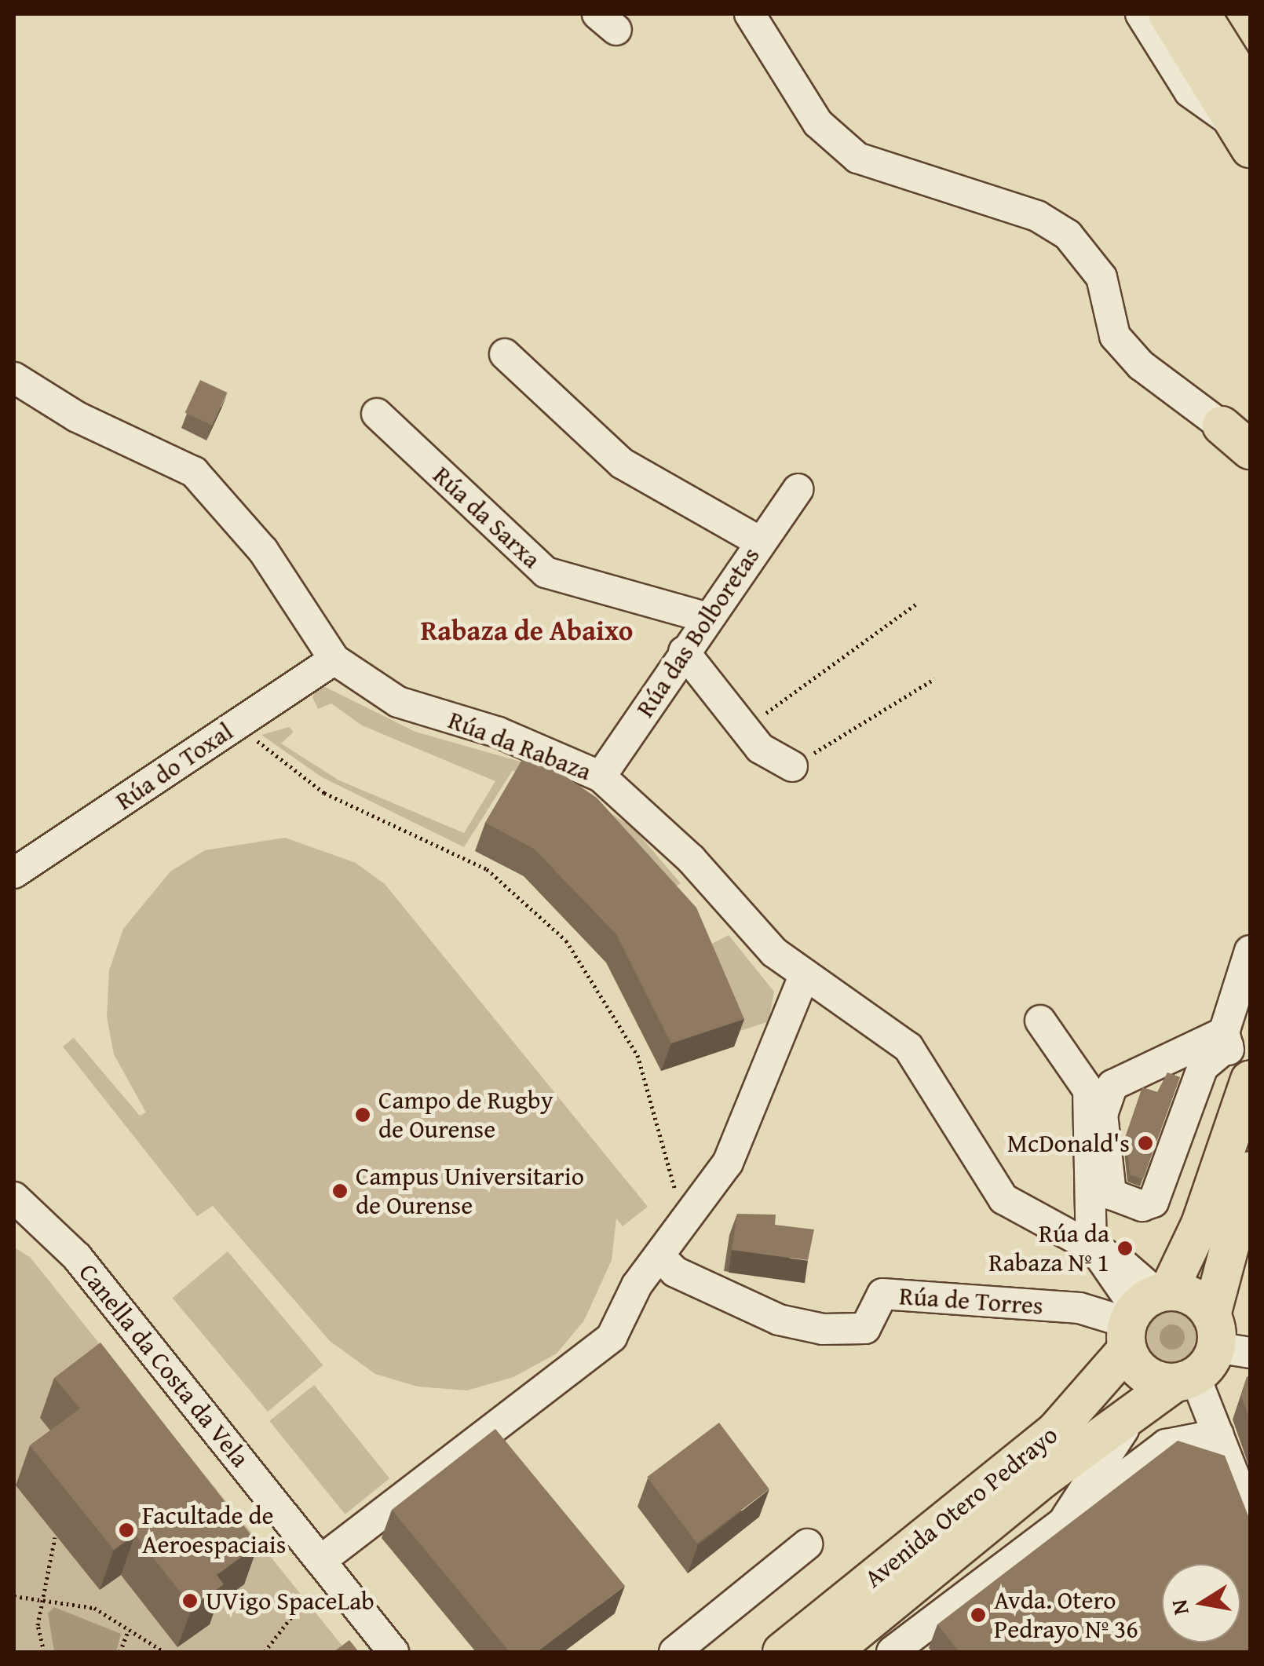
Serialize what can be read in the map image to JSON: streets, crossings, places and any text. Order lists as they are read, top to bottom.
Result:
{
  "streets": {
    "main road": ["Avenida Otero Pedrayo"],
    "street": [
      "Rúa da Sarxa",
      "Rúa das Bolboretas",
      "Rúa da Rabaza",
      "Rúa do Toxal",
      "Rúa de Torres",
      "Canella da Costa da Vela"
    ]
  },
  "crossings": [
    ["Rúa da Sarxa", "Rúa das Bolboretas"],
    ["Rúa das Bolboretas", "Rúa da Rabaza"],
    ["Rúa da Rabaza", "Rúa do Toxal"],
    ["Rúa de Torres", "Avenida Otero Pedrayo"]
  ],
  "districts": ["Rabaza de Abaixo"],
  "places": [
    "Campo de Rugby de Ourense",
    "McDonald's",
    "Campus Universitario de Ourense",
    "Rúa da Rabaza Nº 1",
    "Facultade de Aeroespaciais",
    "UVigo SpaceLab",
    "Avda. Otero Pedrayo Nº 36"
  ],
  "north": "left"
}
